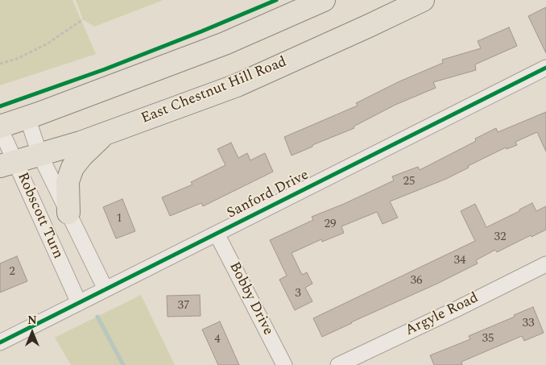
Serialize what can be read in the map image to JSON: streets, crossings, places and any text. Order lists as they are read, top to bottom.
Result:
{
  "streets": {
    "main road": ["East Chestnut Hill Road"],
    "street": [
      "Sanford Drive",
      "Robscott Turn",
      "Bobby Drive",
      "Argyle Road"
    ]
  },
  "crossings": [
    ["East Chestnut Hill Road", "Robscott Turn"],
    ["Sanford Drive", "Robscott Turn"],
    ["Sanford Drive", "Bobby Drive"]
  ],
  "house_numbers": [
    "25",
    "1",
    "29",
    "32",
    "34",
    "2",
    "36",
    "3",
    "37",
    "33",
    "35",
    "4"
  ],
  "north": "top"
}
